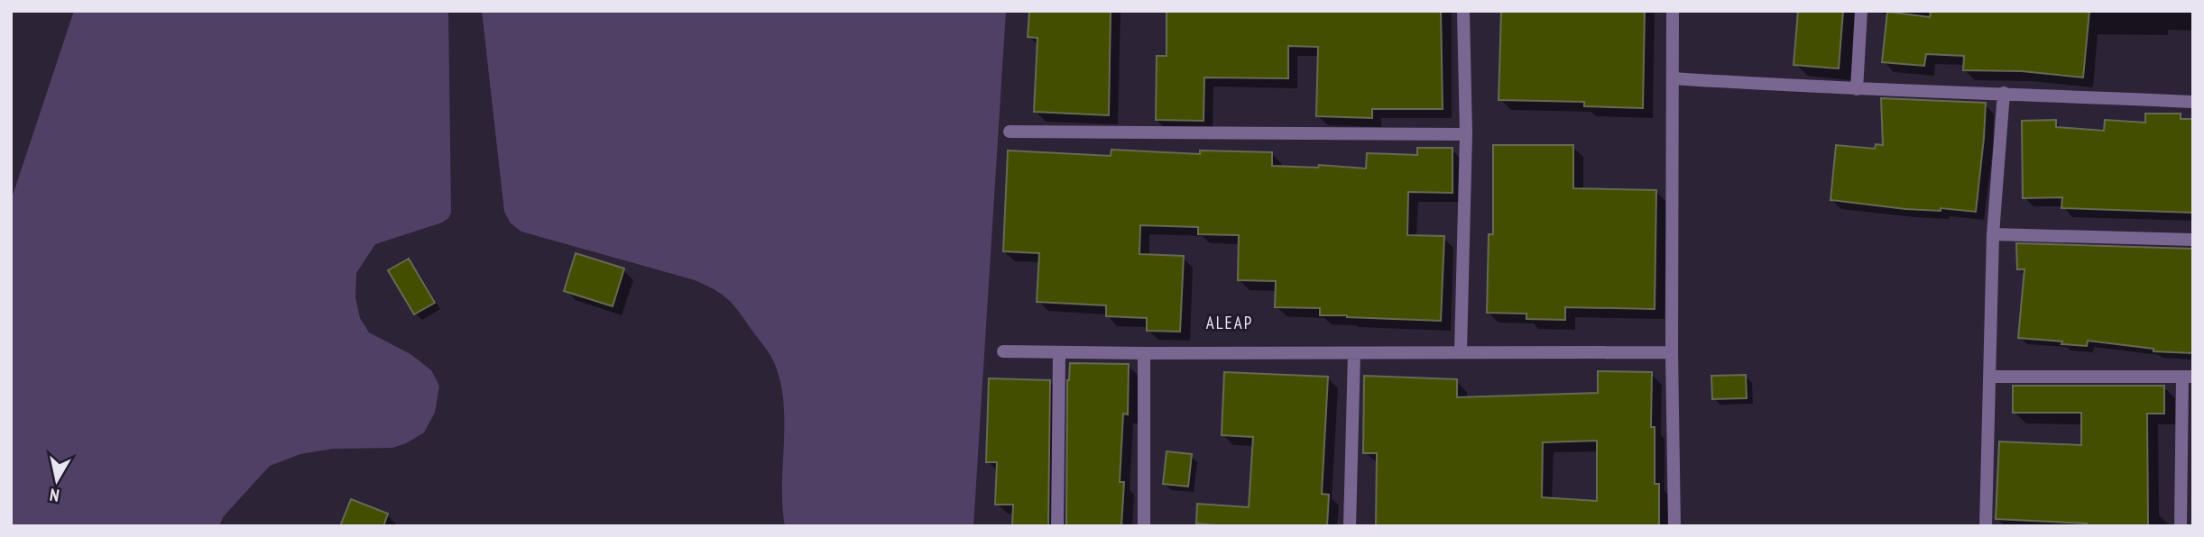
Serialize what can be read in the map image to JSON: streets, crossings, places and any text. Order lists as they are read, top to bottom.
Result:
{
  "districts": ["ALEAP"],
  "north": "bottom"
}
